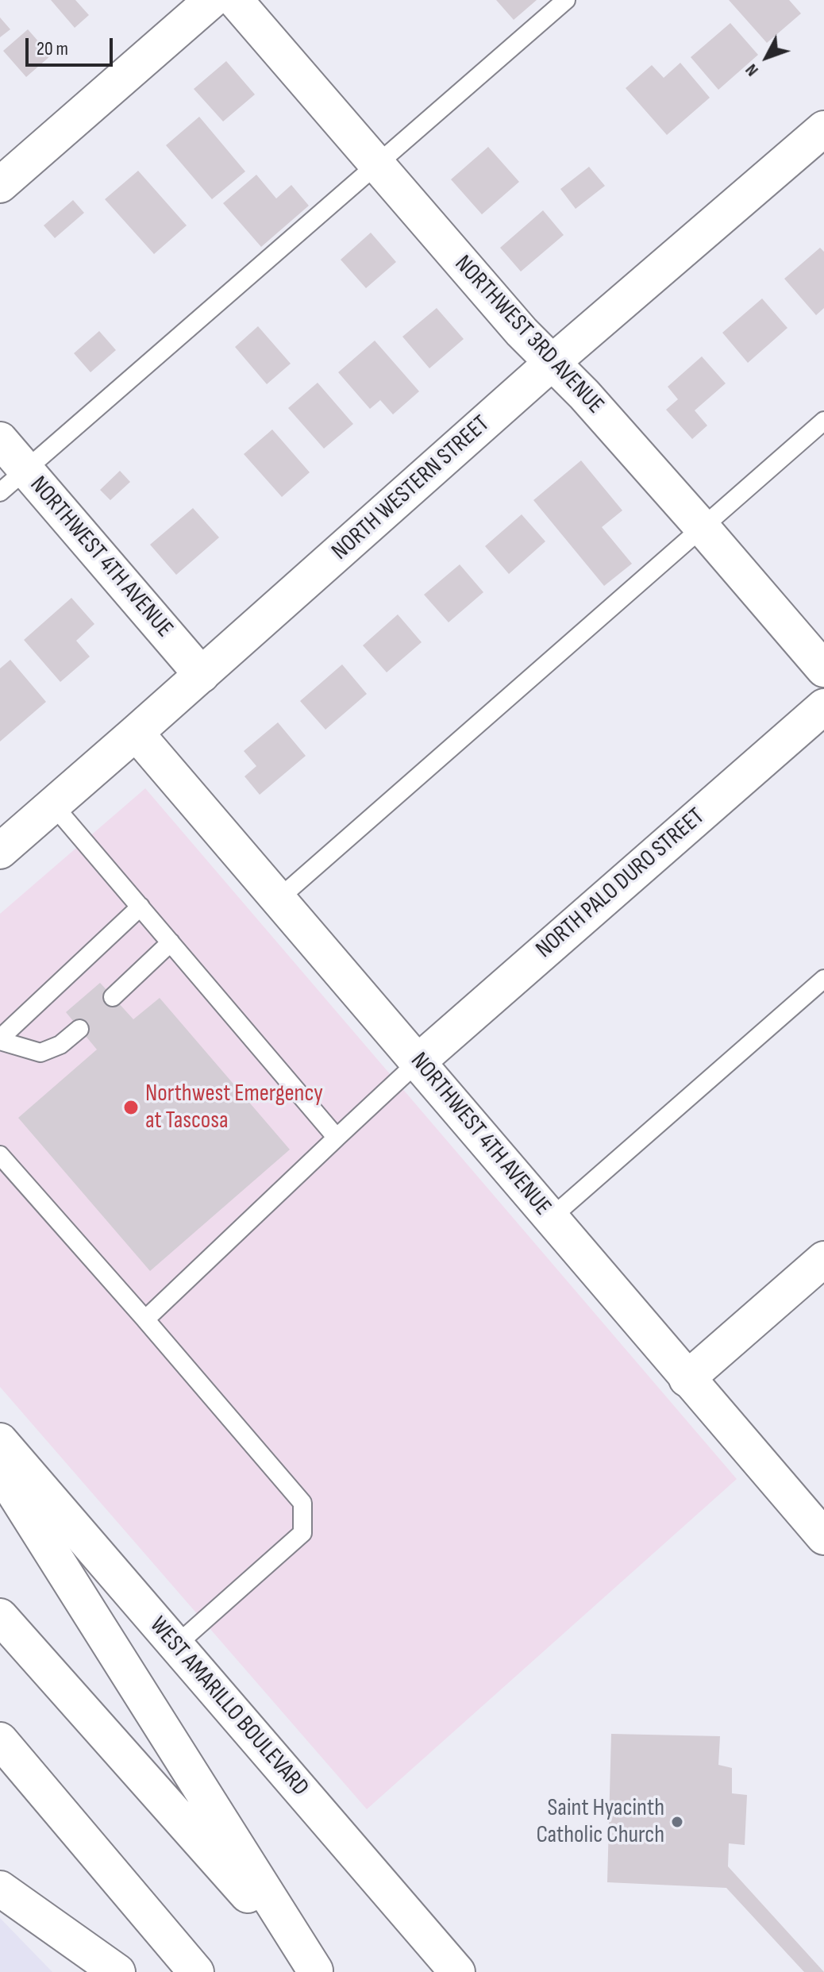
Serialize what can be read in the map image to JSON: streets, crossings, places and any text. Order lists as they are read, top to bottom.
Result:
{
  "streets": {
    "main road": [
      "NORTHWEST 3RD AVENUE",
      "NORTH WESTERN STREET",
      "NORTHWEST 4TH AVENUE",
      "NORTH PALO DURO STREET",
      "WEST AMARILLO BOULEVARD"
    ]
  },
  "crossings": [
    ["NORTHWEST 3RD AVENUE", "NORTH WESTERN STREET"],
    ["NORTH WESTERN STREET", "NORTHWEST 4TH AVENUE"],
    ["NORTHWEST 4TH AVENUE", "NORTH PALO DURO STREET"]
  ],
  "places": ["Northwest Emergency at Tascosa", "Saint Hyacinth Catholic Church"],
  "scale_bar": "20 m",
  "north": "bottom left"
}
